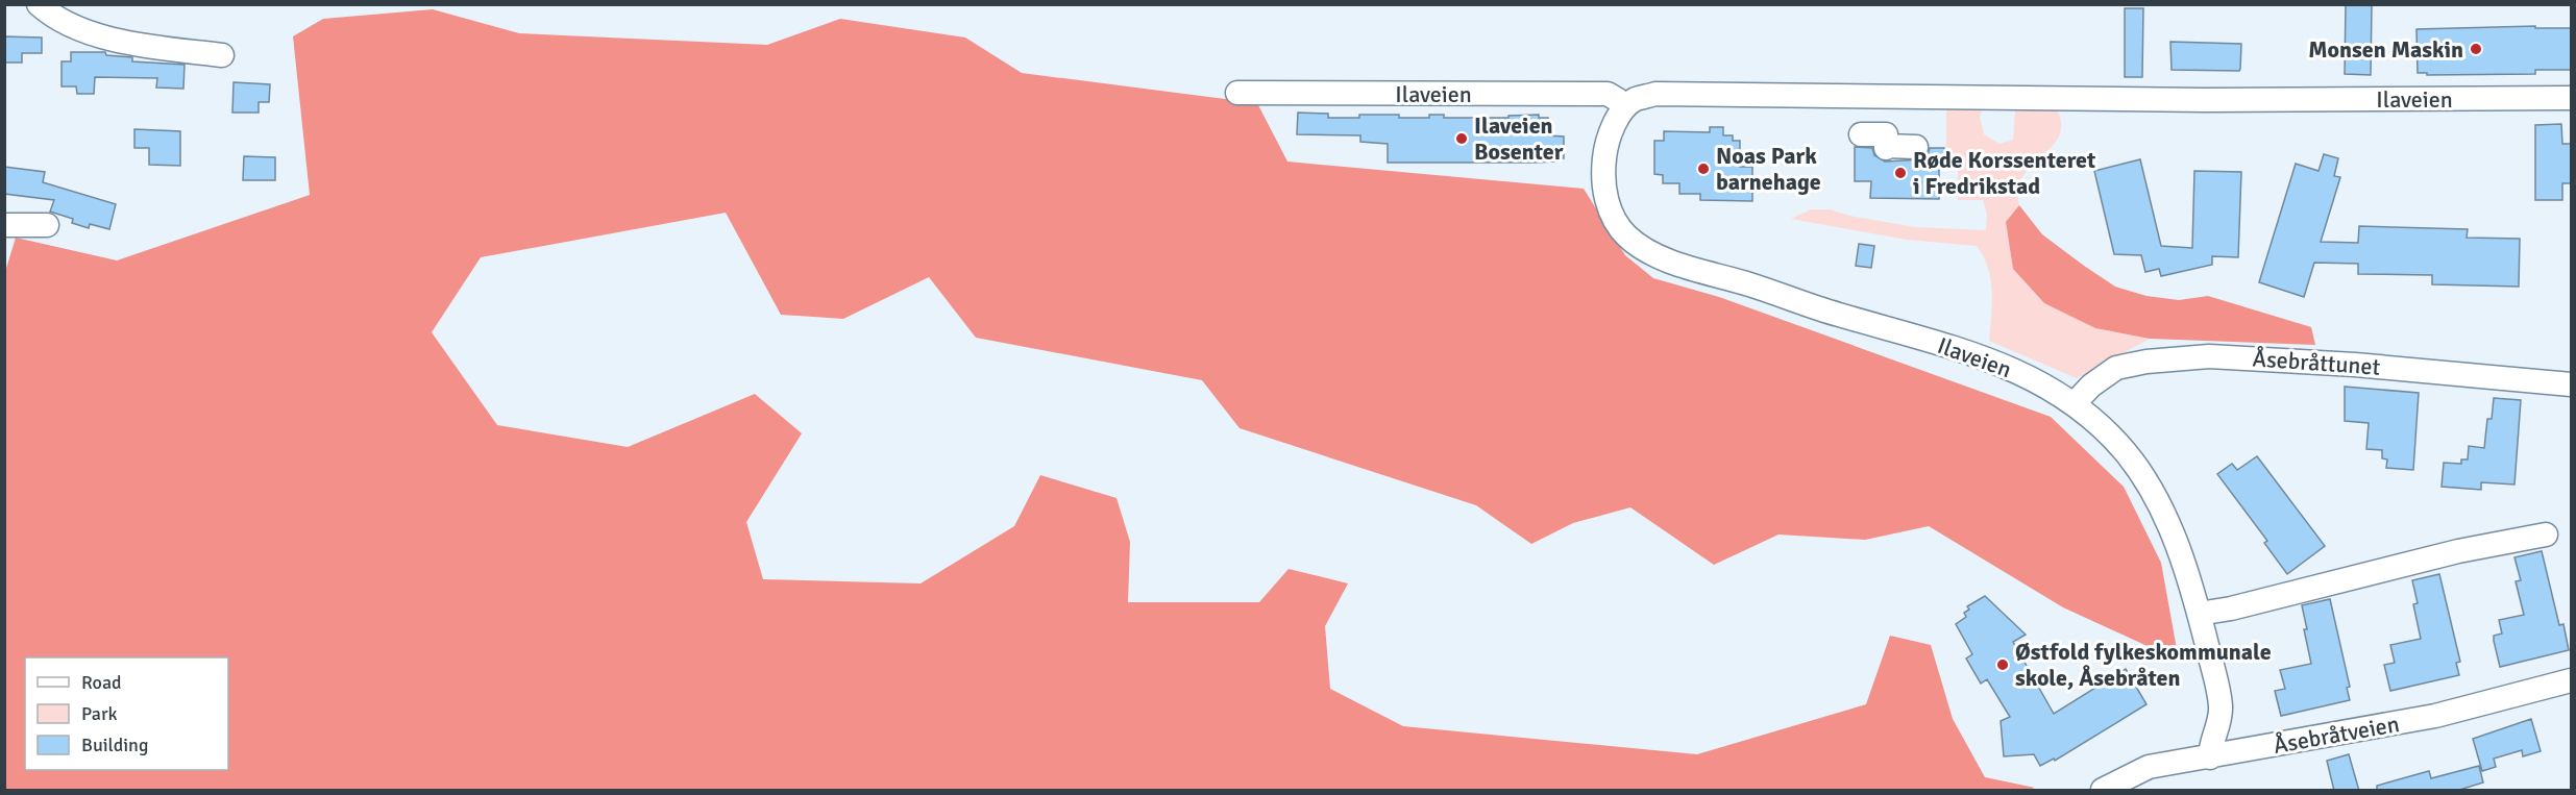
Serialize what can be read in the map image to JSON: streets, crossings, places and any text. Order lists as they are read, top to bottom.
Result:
{
  "streets": {
    "street": ["Ilaveien", "Åsebråttunet", "Åsebråtveien"]
  },
  "crossings": [
    ["Ilaveien", "Åsebråttunet"],
    ["Ilaveien", "Åsebråtveien"]
  ],
  "places": [
    "Monsen Maskin",
    "Ilaveien Bosenter",
    "Noas Park barnehage",
    "Røde Korssenteret i Fredrikstad",
    "Østfold fylkeskommunale skole, Åsebråten"
  ],
  "legend": ["Road", "Park", "Building"]
}
